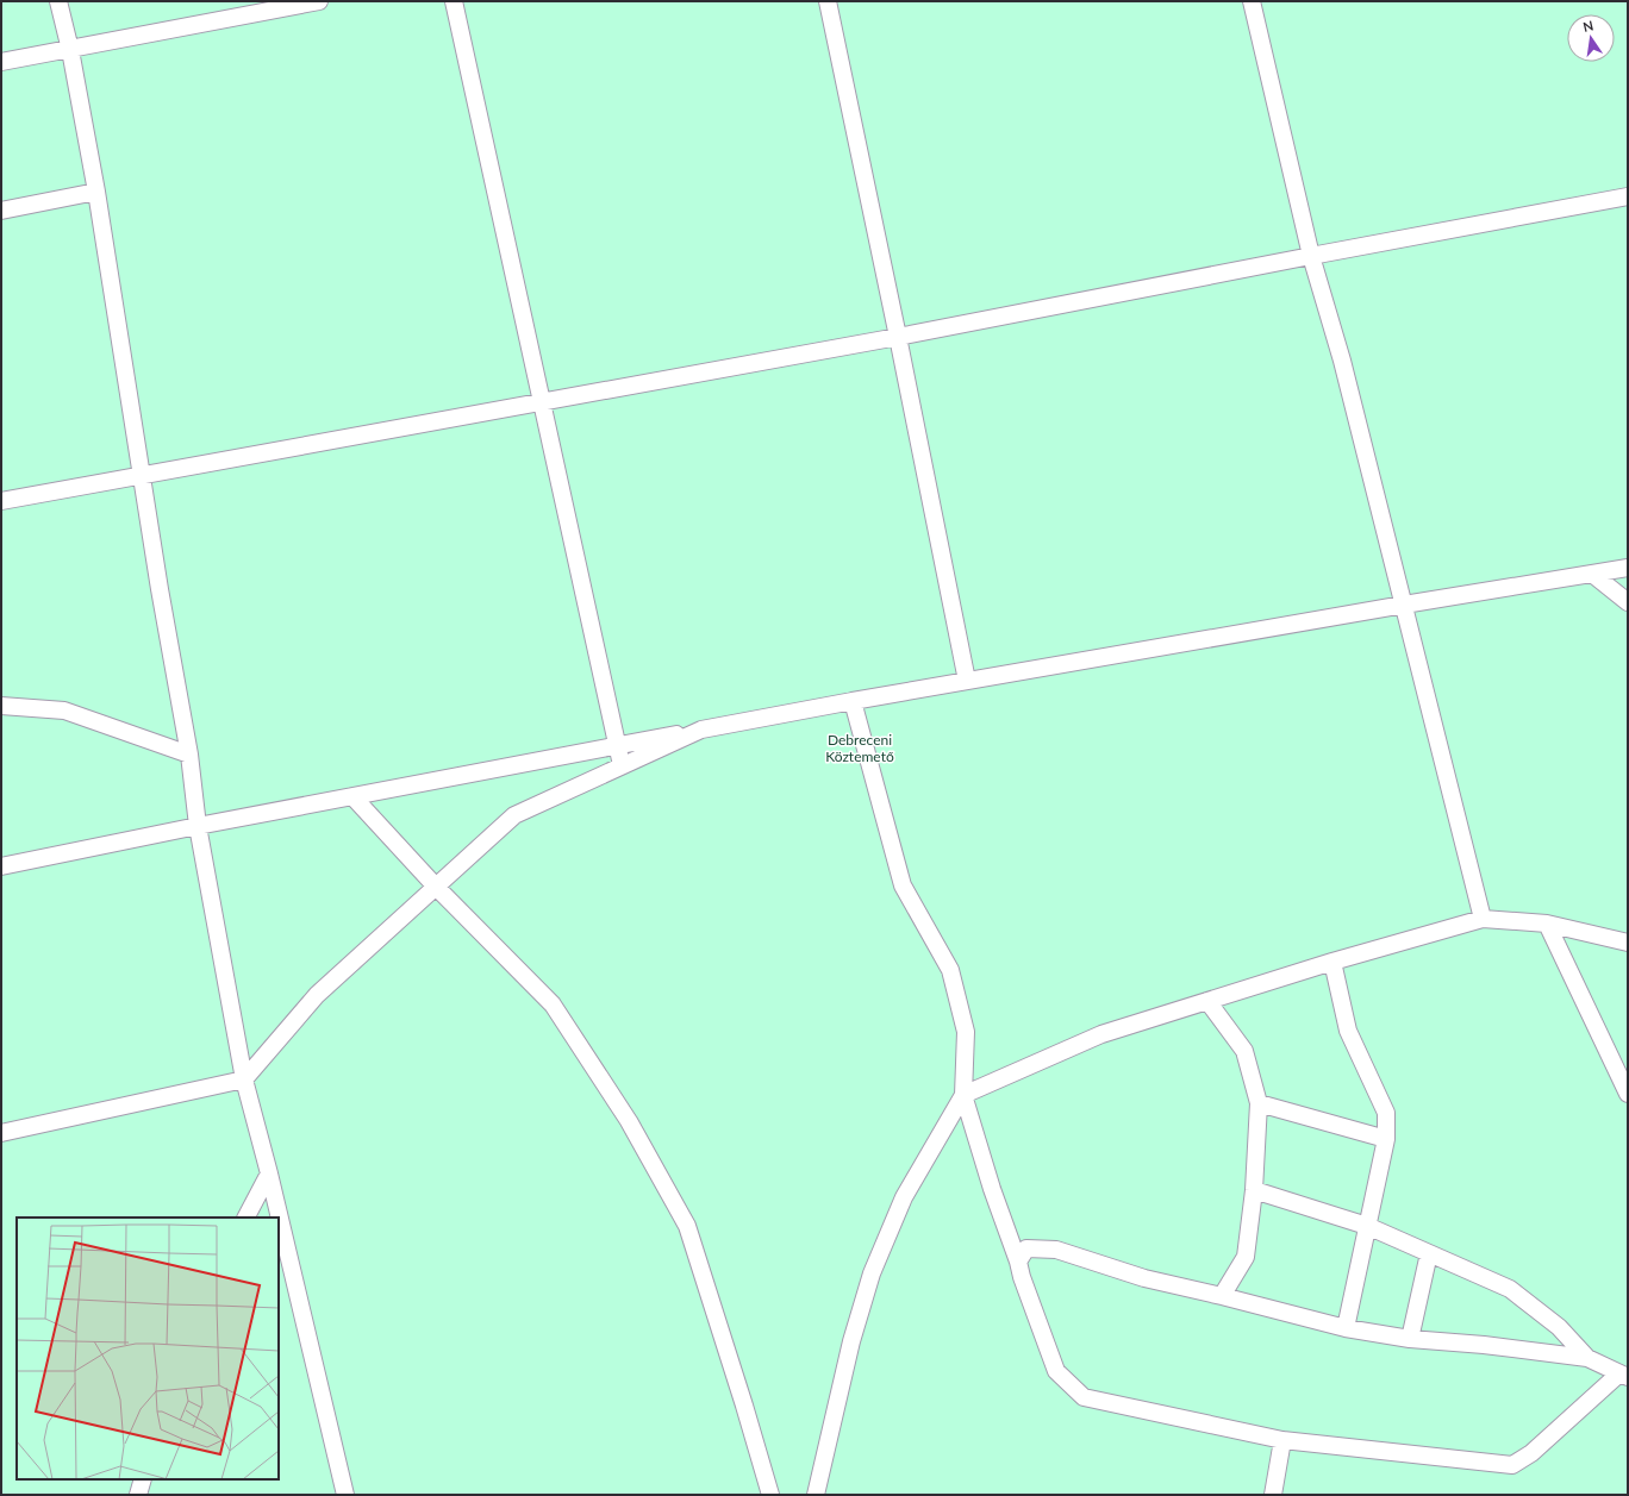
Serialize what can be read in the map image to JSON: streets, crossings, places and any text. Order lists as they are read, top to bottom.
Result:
{
  "parks": ["Debreceni Köztemető"],
  "north": "top"
}
